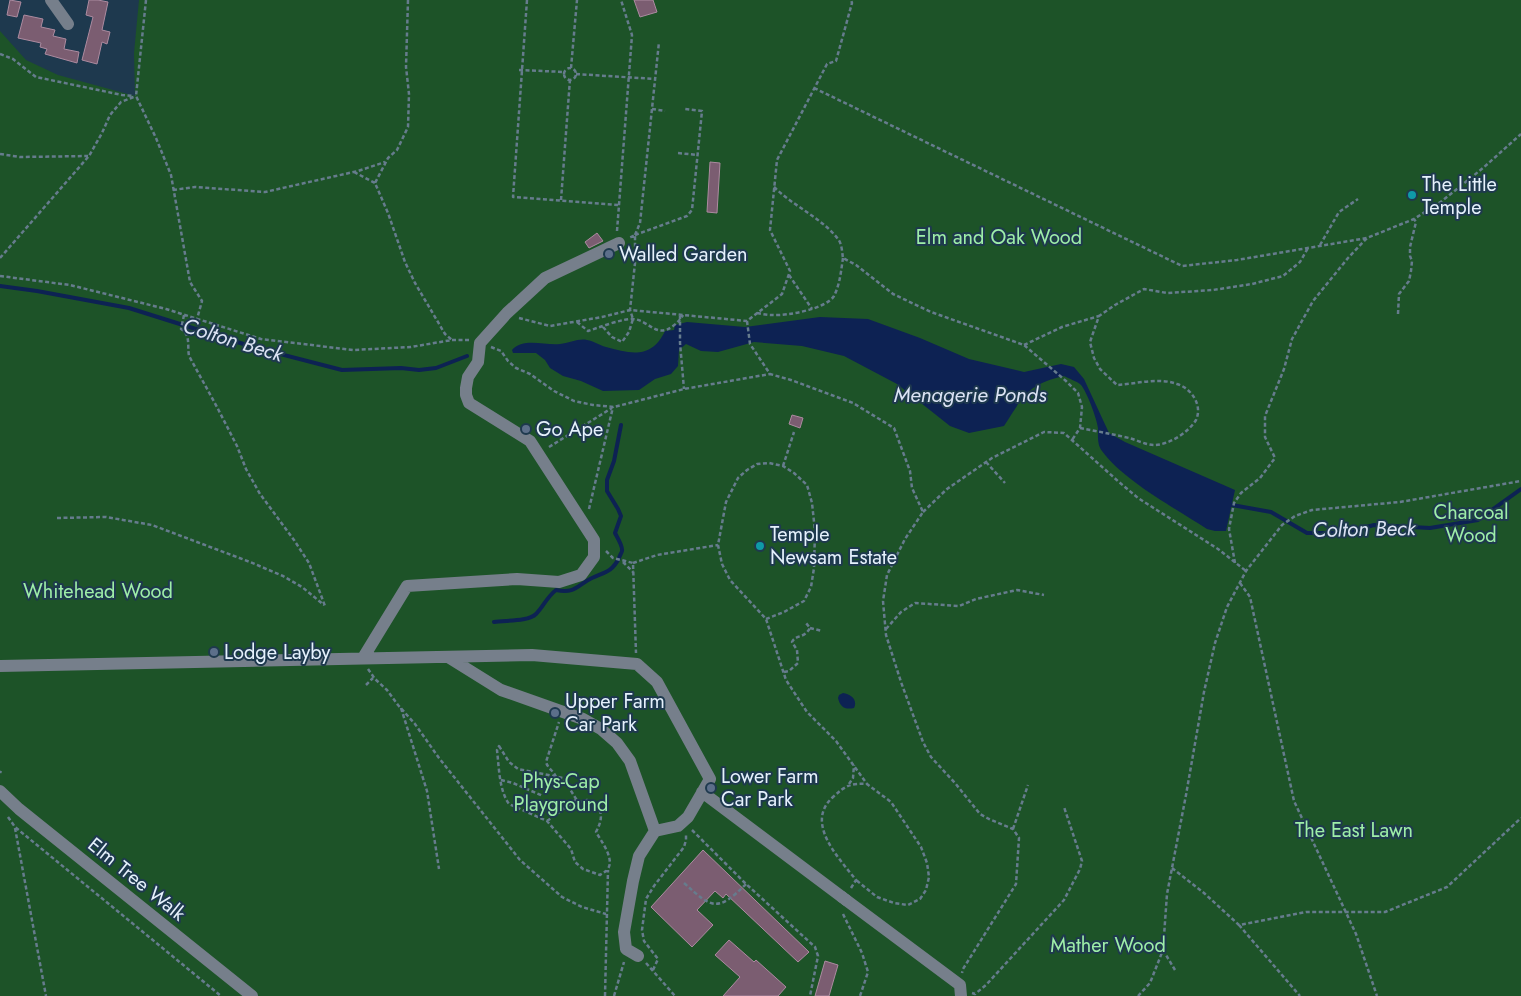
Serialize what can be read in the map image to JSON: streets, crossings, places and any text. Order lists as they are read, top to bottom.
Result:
{
  "streets": {
    "street": ["Elm Tree Walk"]
  },
  "water": ["Colton Beck", "Menagerie Ponds"],
  "parks": [
    "Elm and Oak Wood",
    "Charcoal Wood",
    "Whitehead Wood",
    "Phys-Cap Playground",
    "The East Lawn",
    "Mather Wood"
  ],
  "places": [
    "The Little Temple",
    "Walled Garden",
    "Go Ape",
    "Temple Newsam Estate",
    "Lodge Layby",
    "Upper Farm Car Park",
    "Lower Farm Car Park"
  ]
}
